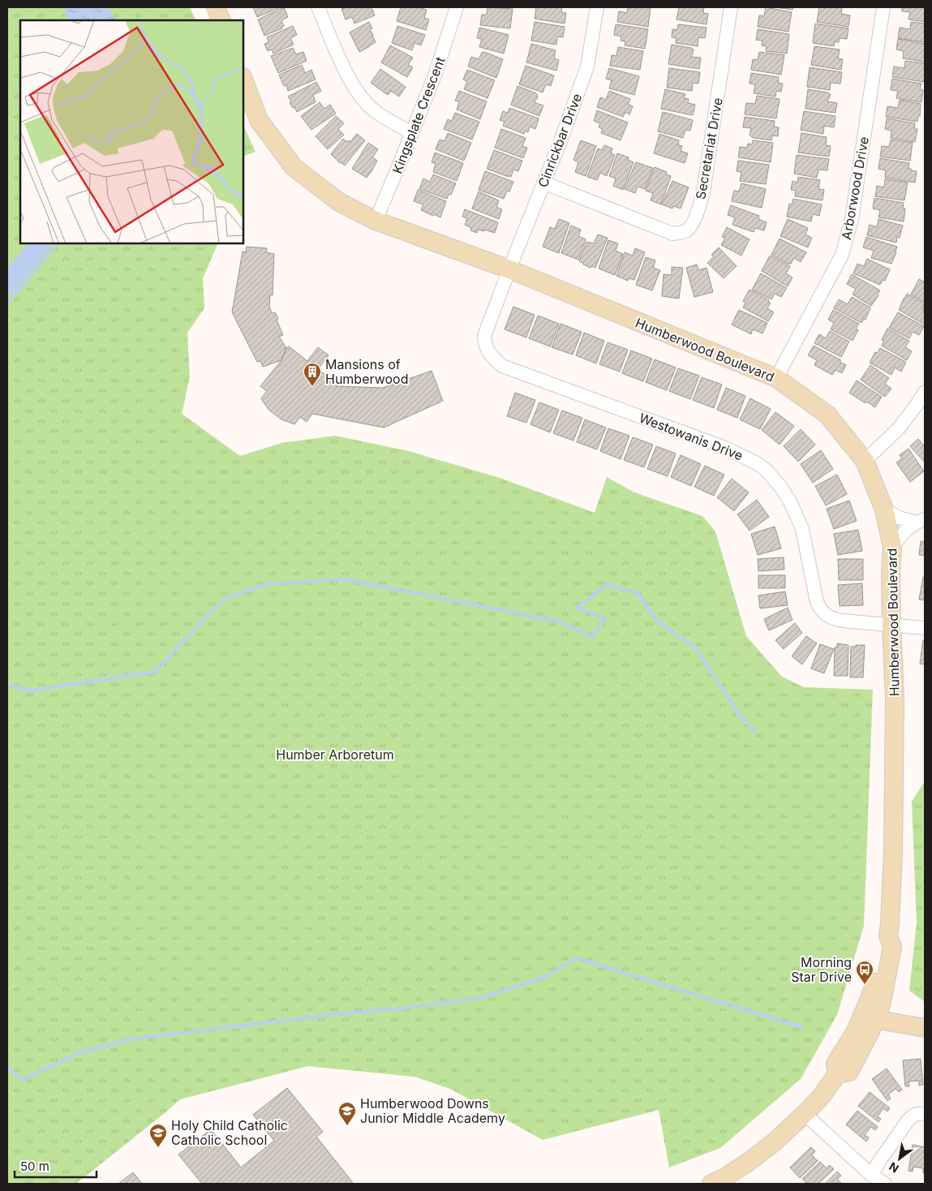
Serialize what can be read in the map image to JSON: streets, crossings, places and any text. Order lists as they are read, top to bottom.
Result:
{
  "streets": {
    "street": [
      "Kingsplate Crescent",
      "Cinrickbar Drive",
      "Secretariat Drive",
      "Arborwood Drive",
      "Humberwood Boulevard",
      "Westowanis Drive"
    ]
  },
  "crossings": [
    ["Kingsplate Crescent", "Humberwood Boulevard"],
    ["Cinrickbar Drive", "Secretariat Drive"],
    ["Cinrickbar Drive", "Humberwood Boulevard"],
    ["Cinrickbar Drive", "Westowanis Drive"],
    ["Arborwood Drive", "Humberwood Boulevard"],
    ["Humberwood Boulevard", "Westowanis Drive"]
  ],
  "parks": ["Humber Arboretum"],
  "places": {
    "building": ["Mansions of Humberwood"],
    "bus stop": ["Morning Star Drive"],
    "school or university": ["Humberwood Downs Junior Middle Academy", "Holy Child Catholic Catholic School"]
  },
  "scale_bar": "50 m",
  "north": "bottom left"
}
